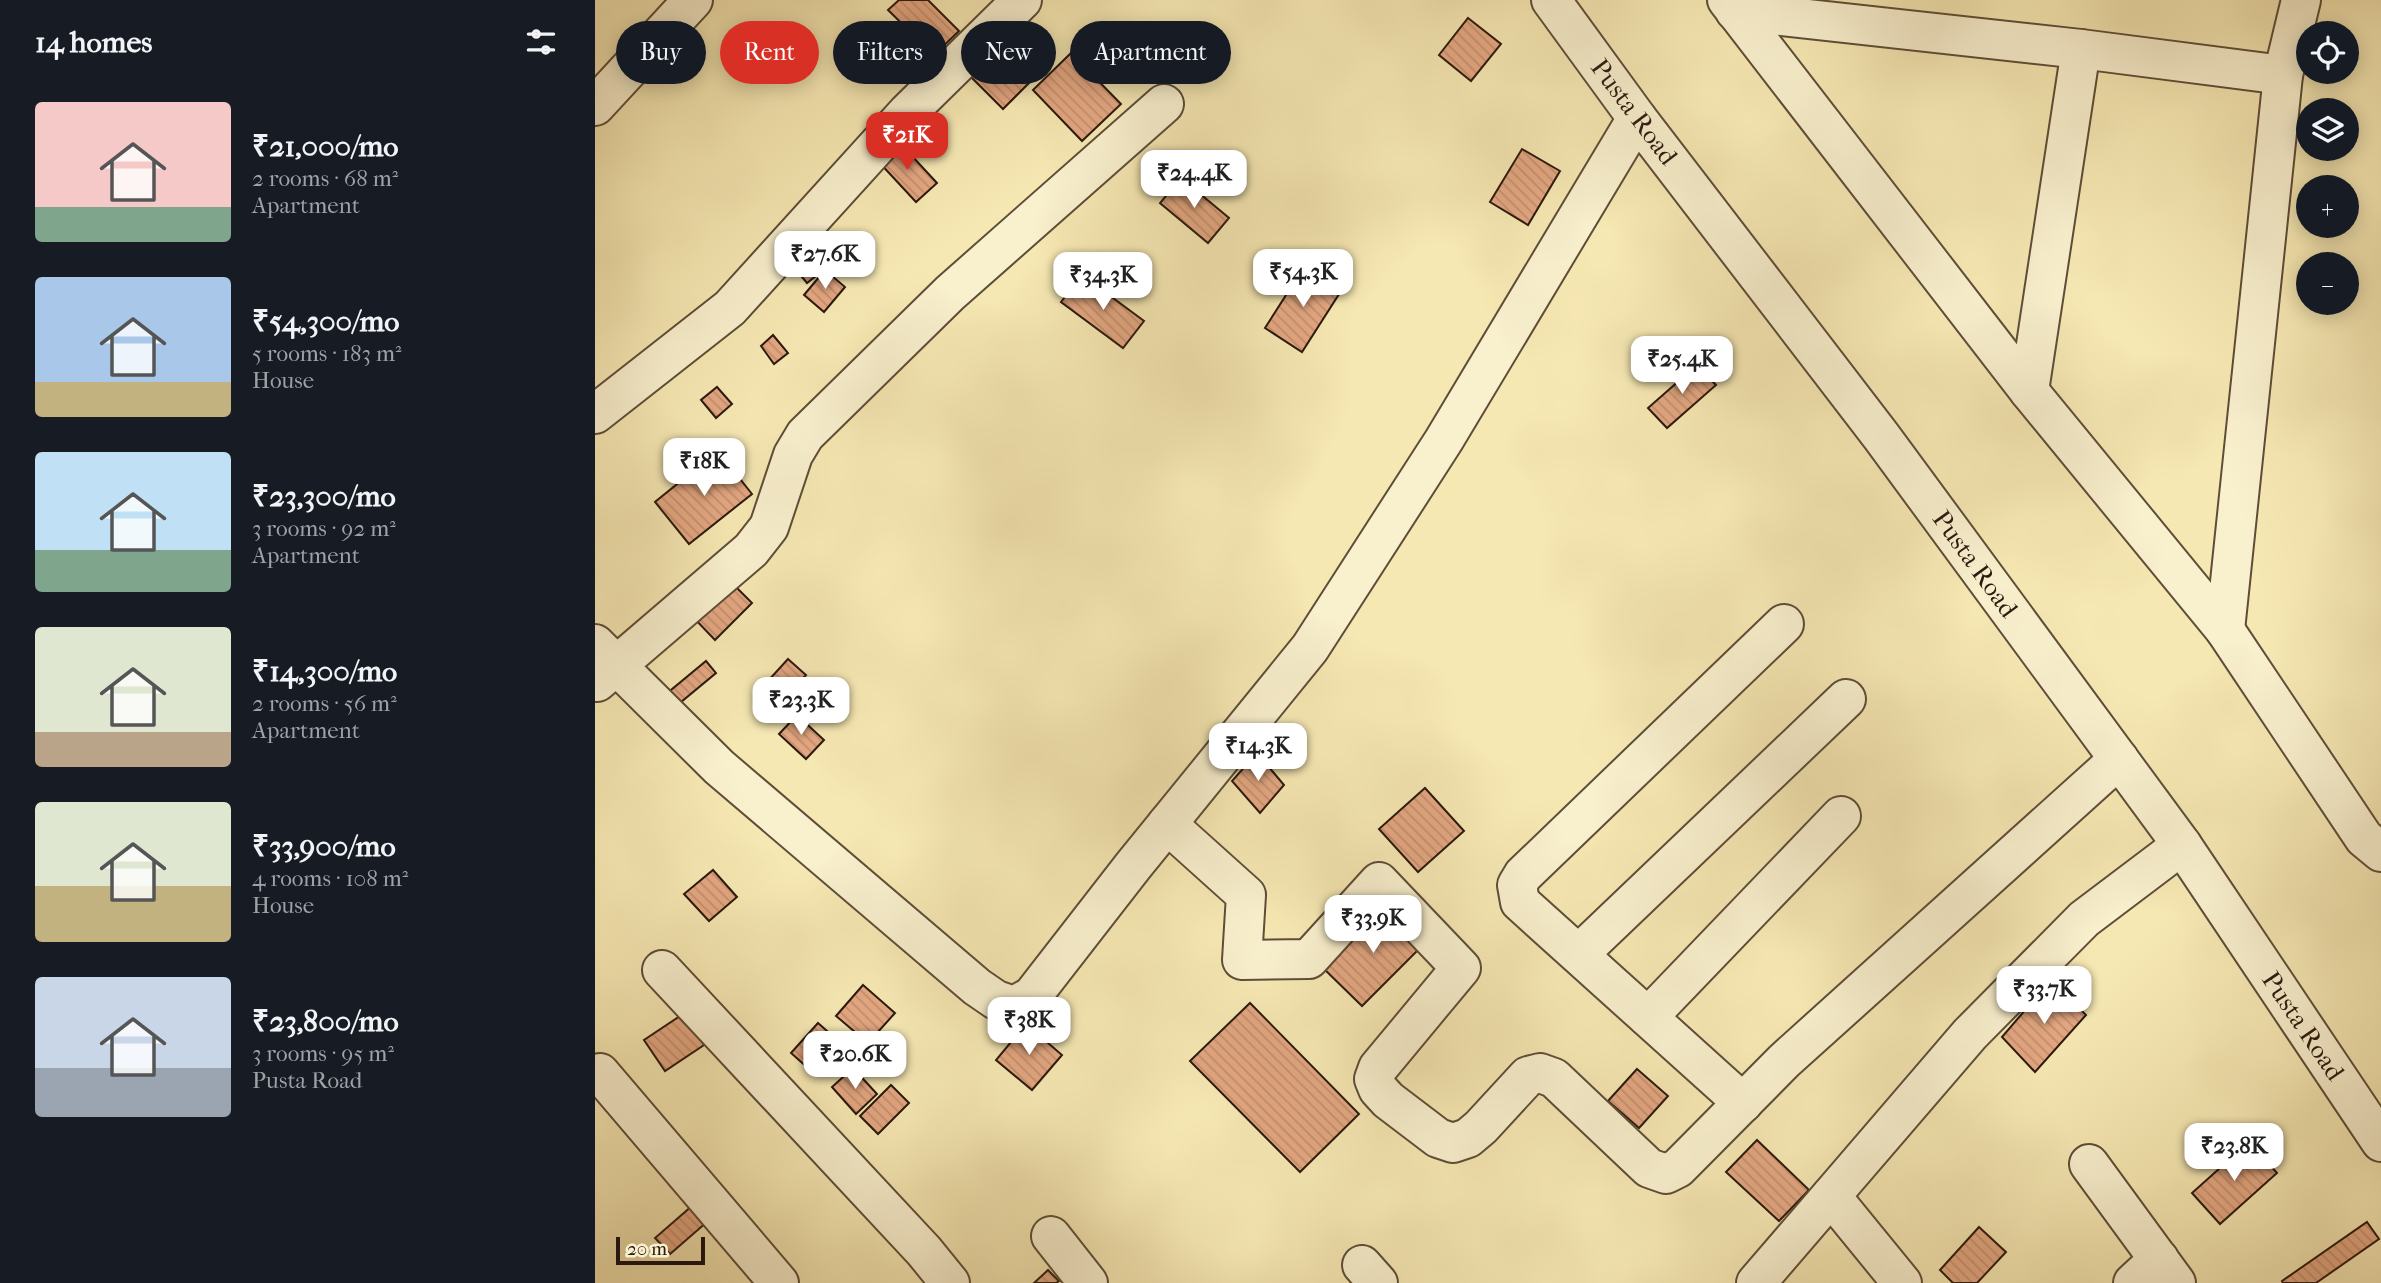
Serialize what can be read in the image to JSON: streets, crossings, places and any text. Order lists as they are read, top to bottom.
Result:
{
  "streets": {
    "street": ["Pusta Road"]
  },
  "scale_bar": "20 m",
  "page": {
    "heading": "14 homes",
    "map_buttons": ["+", "−"],
    "chip": [
      "Buy",
      "Rent",
      "Filters",
      "New",
      "Apartment"
    ],
    "list": [
      {
        "name": "₹21,000/mo",
        "note": "2 rooms · 68 m² · Apartment"
      },
      {
        "name": "₹54,300/mo",
        "note": "5 rooms · 183 m² · House"
      },
      {
        "name": "₹23,300/mo",
        "note": "3 rooms · 92 m² · Apartment"
      },
      {
        "name": "₹14,300/mo",
        "note": "2 rooms · 56 m² · Apartment"
      },
      {
        "name": "₹33,900/mo",
        "note": "4 rooms · 108 m² · House"
      },
      {
        "name": "₹23,800/mo",
        "note": "3 rooms · 95 m² · Pusta Road"
      }
    ],
    "price": [
      "₹21K",
      "₹24.4K",
      "₹27.6K",
      "₹54.3K",
      "₹34.3K",
      "₹25.4K",
      "₹18K",
      "₹23.3K",
      "₹14.3K",
      "₹33.9K",
      "₹33.7K",
      "₹38K",
      "₹20.6K",
      "₹23.8K"
    ],
    "scale": "20 m"
  }
}
